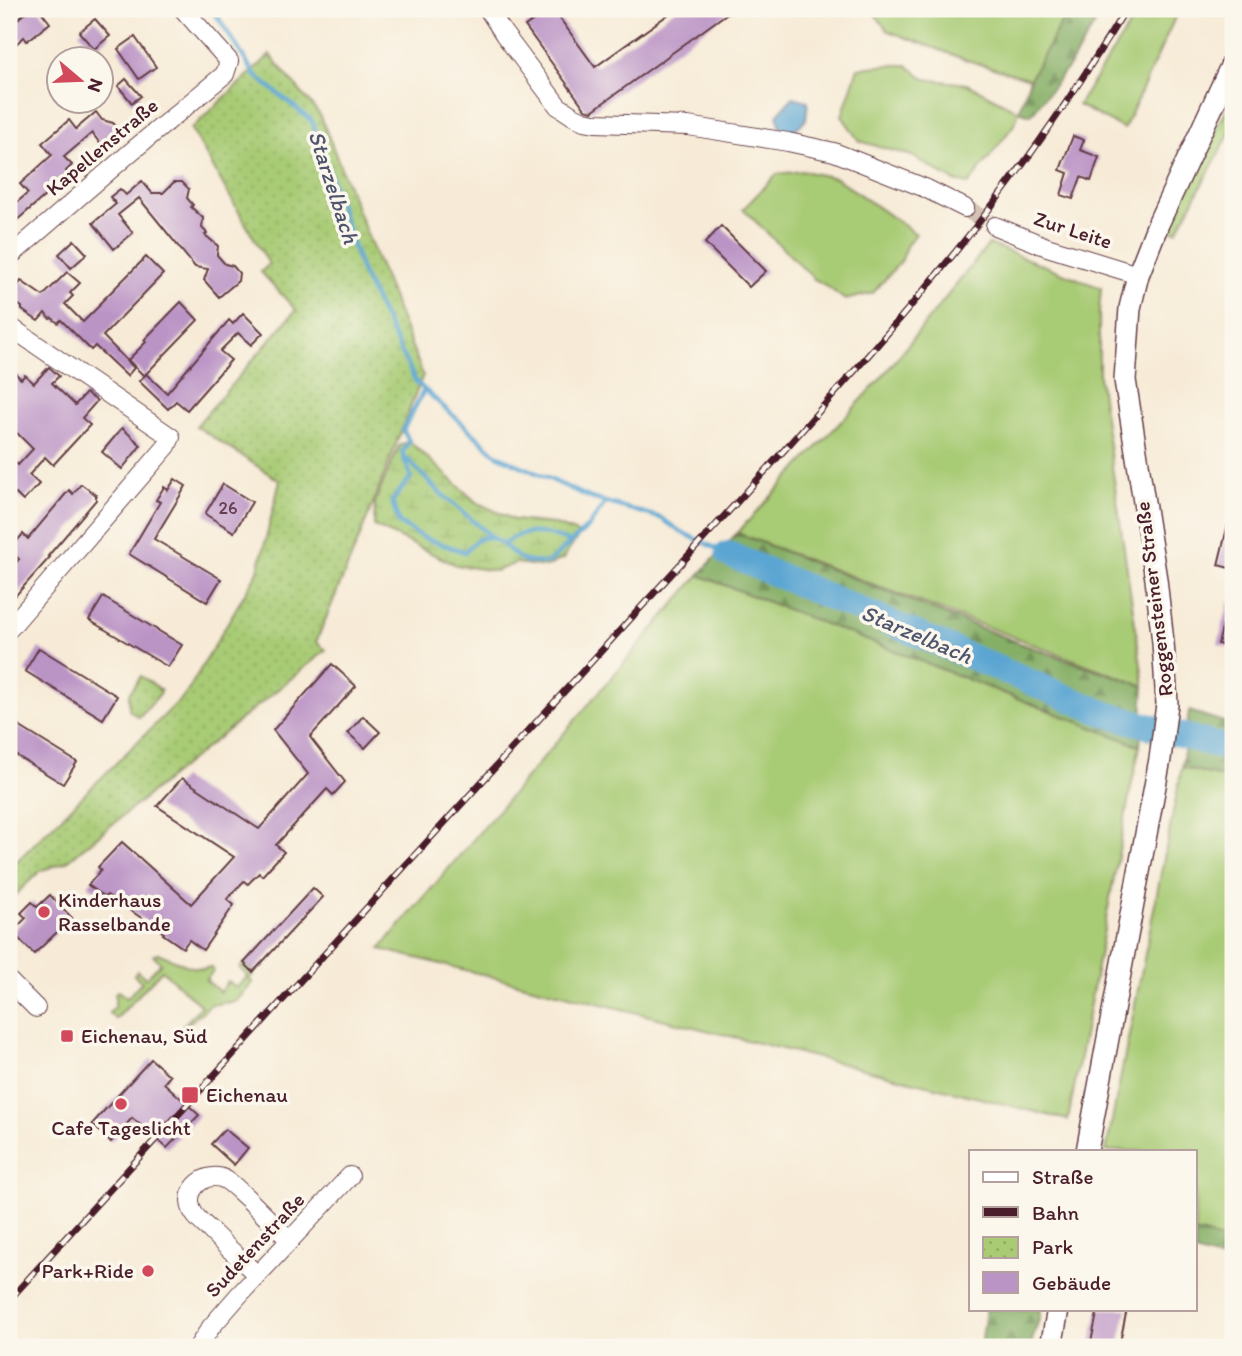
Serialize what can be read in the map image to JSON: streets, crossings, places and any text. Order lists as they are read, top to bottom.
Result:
{
  "streets": {
    "street": [
      "Kapellenstraße",
      "Zur Leite",
      "Roggensteiner Straße",
      "Sudetenstraße"
    ]
  },
  "crossings": [
    ["Zur Leite", "Roggensteiner Straße"]
  ],
  "water": ["Starzelbach"],
  "places": {
    "other": ["Kinderhaus Rasselbande", "Cafe Tageslicht", "Park+Ride"],
    "transit": ["Eichenau, Süd", "Eichenau"]
  },
  "house_numbers": ["26"],
  "legend": [
    "Straße",
    "Bahn",
    "Park",
    "Gebäude"
  ],
  "north": "right"
}
